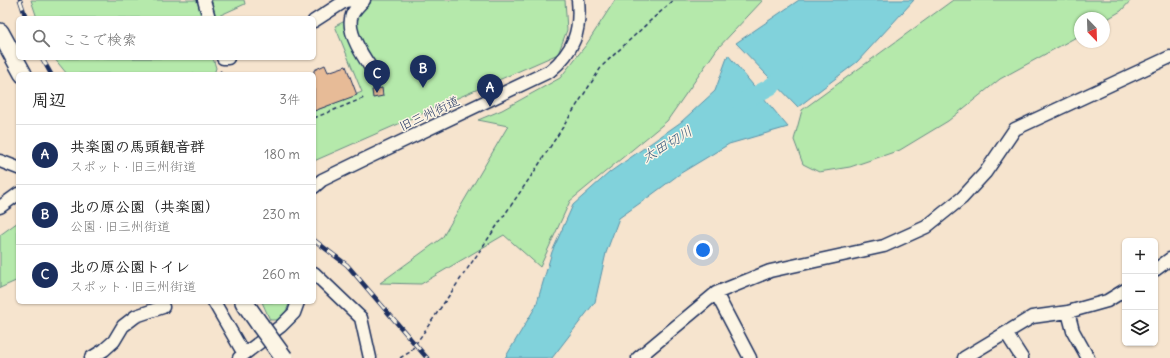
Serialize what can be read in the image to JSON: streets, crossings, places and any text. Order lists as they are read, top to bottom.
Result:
{
  "streets": {
    "street": ["旧三州街道"]
  },
  "water": ["太田切川"],
  "north": "bottom right",
  "page": {
    "search": "ここで検索",
    "pins": ["B", "C", "A"],
    "heading": ["周辺", "3件"],
    "list": [
      {
        "mark": "A",
        "name": "共楽園の馬頭観音群",
        "note": "スポット · 旧三州街道",
        "value": "180 m"
      },
      {
        "mark": "B",
        "name": "北の原公園（共楽園）",
        "note": "公園 · 旧三州街道",
        "value": "230 m"
      },
      {
        "mark": "C",
        "name": "北の原公園トイレ",
        "note": "スポット · 旧三州街道",
        "value": "260 m"
      }
    ],
    "map_buttons": ["+", "−"]
  }
}
